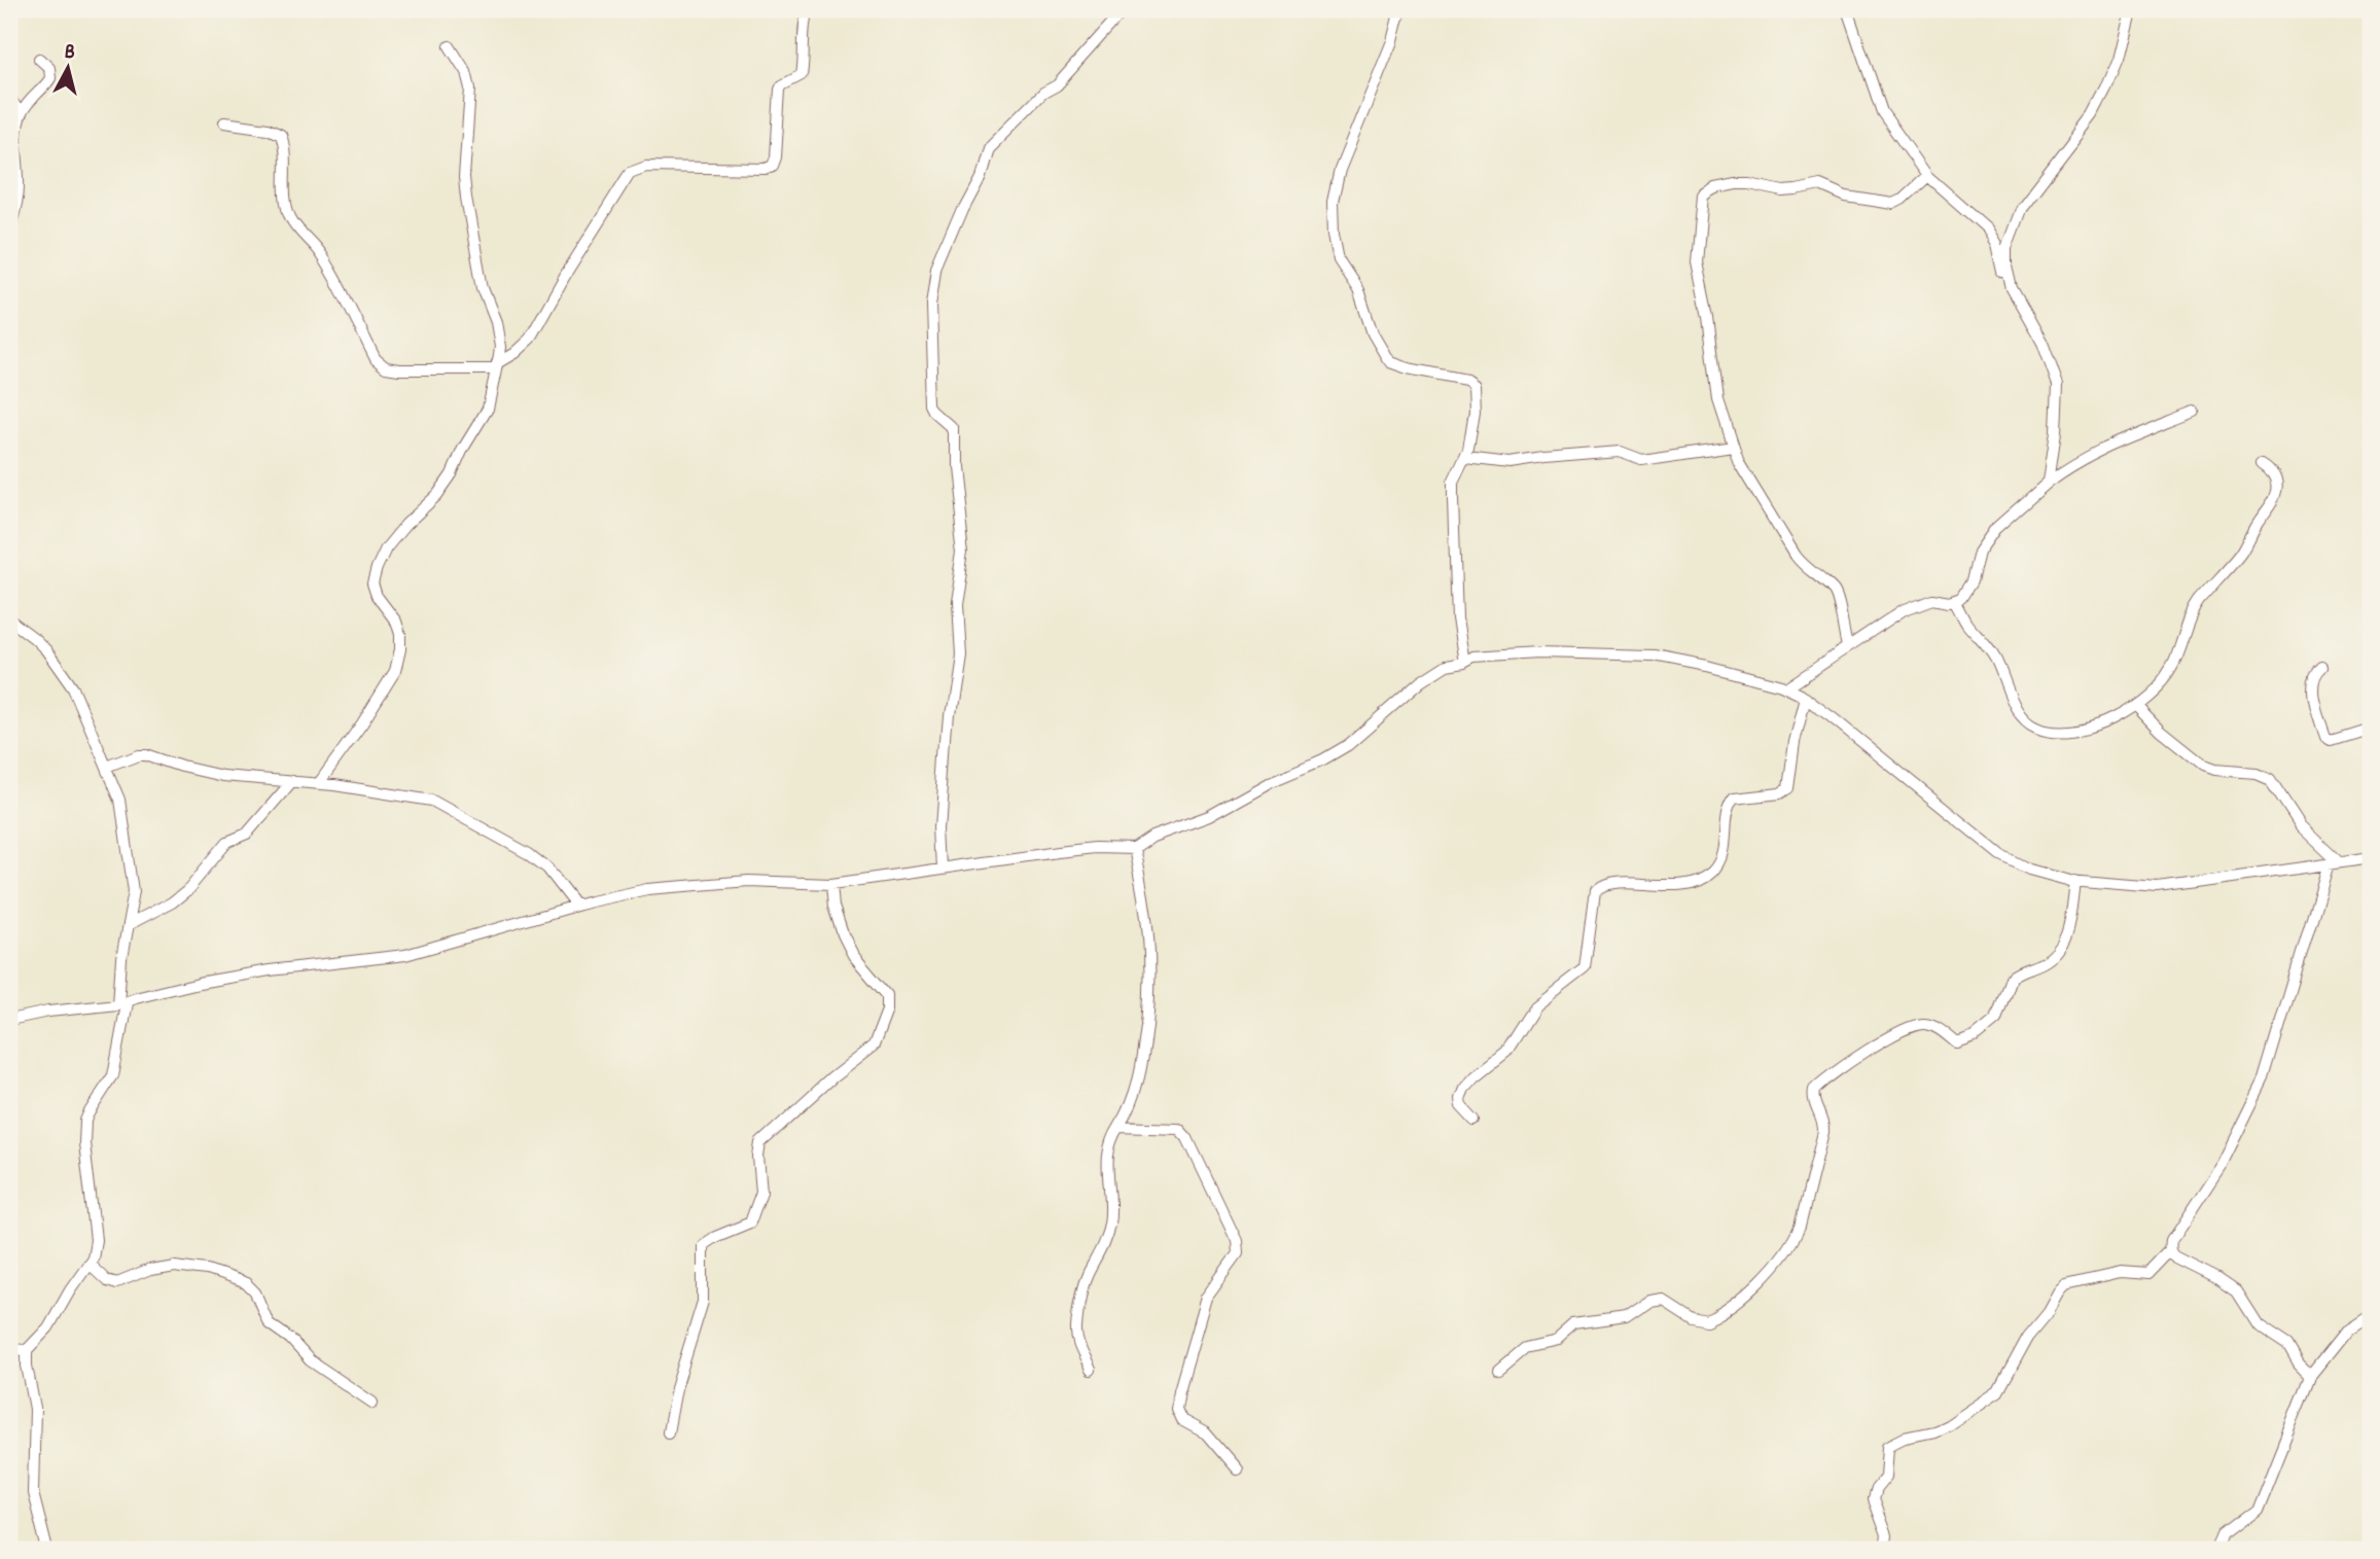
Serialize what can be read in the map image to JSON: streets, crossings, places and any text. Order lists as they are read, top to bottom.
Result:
{
  "north": "top"
}
